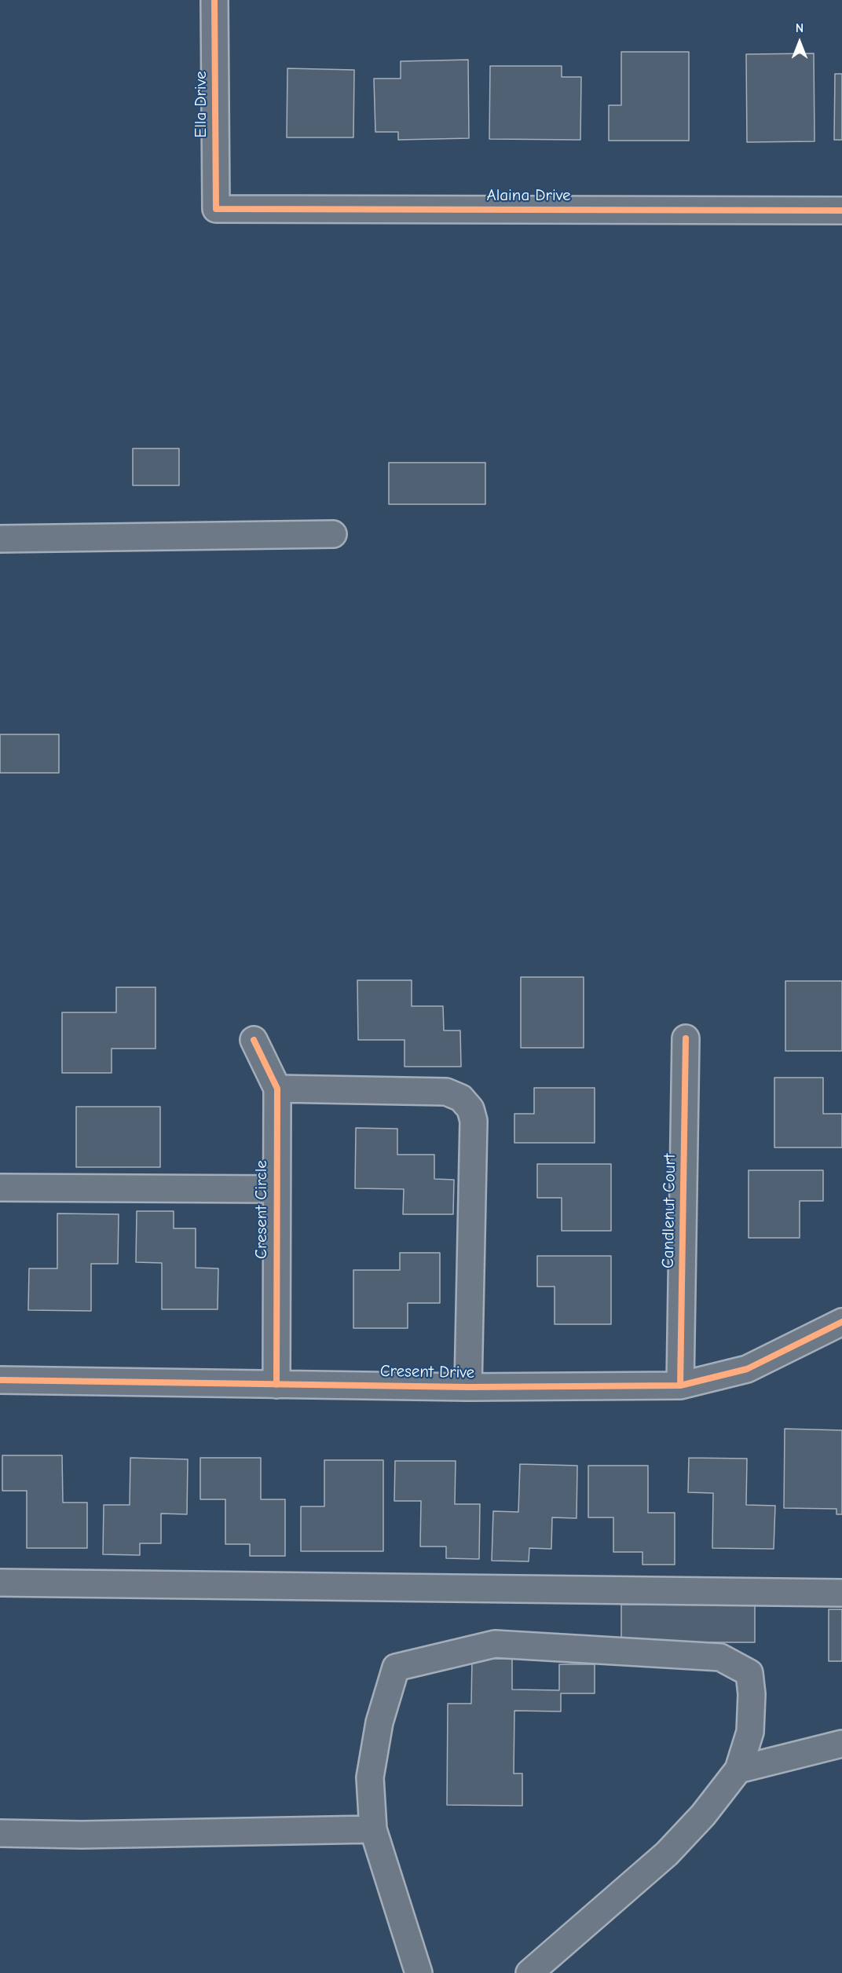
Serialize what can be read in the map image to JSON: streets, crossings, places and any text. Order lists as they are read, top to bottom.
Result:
{
  "streets": {
    "street": [
      "Ella Drive",
      "Alaina Drive",
      "Cresent Circle",
      "Candlenut Court",
      "Cresent Drive"
    ]
  },
  "crossings": [
    ["Ella Drive", "Alaina Drive"],
    ["Cresent Circle", "Cresent Drive"],
    ["Candlenut Court", "Cresent Drive"]
  ],
  "north": "top"
}
